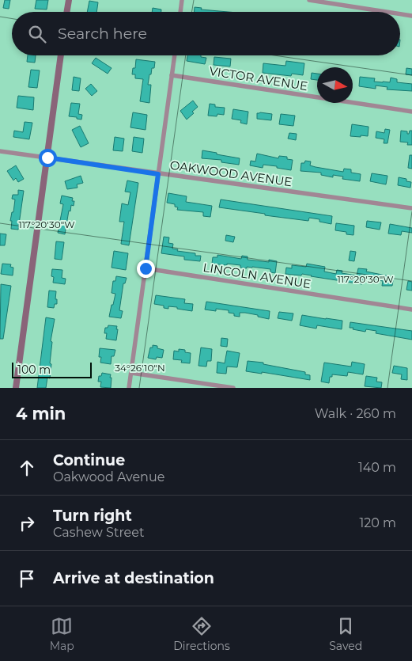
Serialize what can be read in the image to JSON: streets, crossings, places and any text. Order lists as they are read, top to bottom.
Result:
{
  "streets": {
    "street": ["VICTOR AVENUE", "OAKWOOD AVENUE", "LINCOLN AVENUE"]
  },
  "scale_bar": "100 m",
  "north": "right",
  "page": {
    "search": "Search here",
    "scale": "100 m",
    "heading": ["4 min", "Walk · 260 m"],
    "list": [
      ["Continue", "Oakwood Avenue", "140 m"],
      ["Turn right", "Cashew Street", "120 m"],
      "Arrive at destination"
    ],
    "nav": ["Map", "Directions", "Saved"]
  },
  "coordinates": ["117°20'30\"W", "34°26'10\"N"]
}
